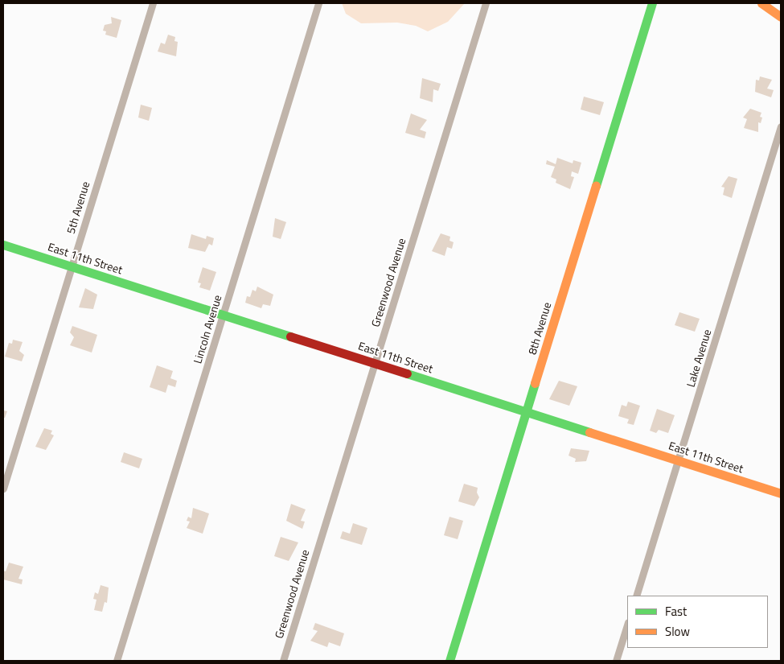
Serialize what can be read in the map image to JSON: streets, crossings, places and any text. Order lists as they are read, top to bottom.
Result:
{
  "streets": {
    "street": [
      "5th Avenue",
      "East 11th Street",
      "Greenwood Avenue",
      "8th Avenue",
      "Lincoln Avenue",
      "Lake Avenue"
    ]
  },
  "crossings": [
    ["5th Avenue", "East 11th Street"],
    ["East 11th Street", "Greenwood Avenue"],
    ["East 11th Street", "8th Avenue"],
    ["East 11th Street", "Lincoln Avenue"],
    ["East 11th Street", "Lake Avenue"]
  ],
  "legend": ["Fast", "Slow"]
}
